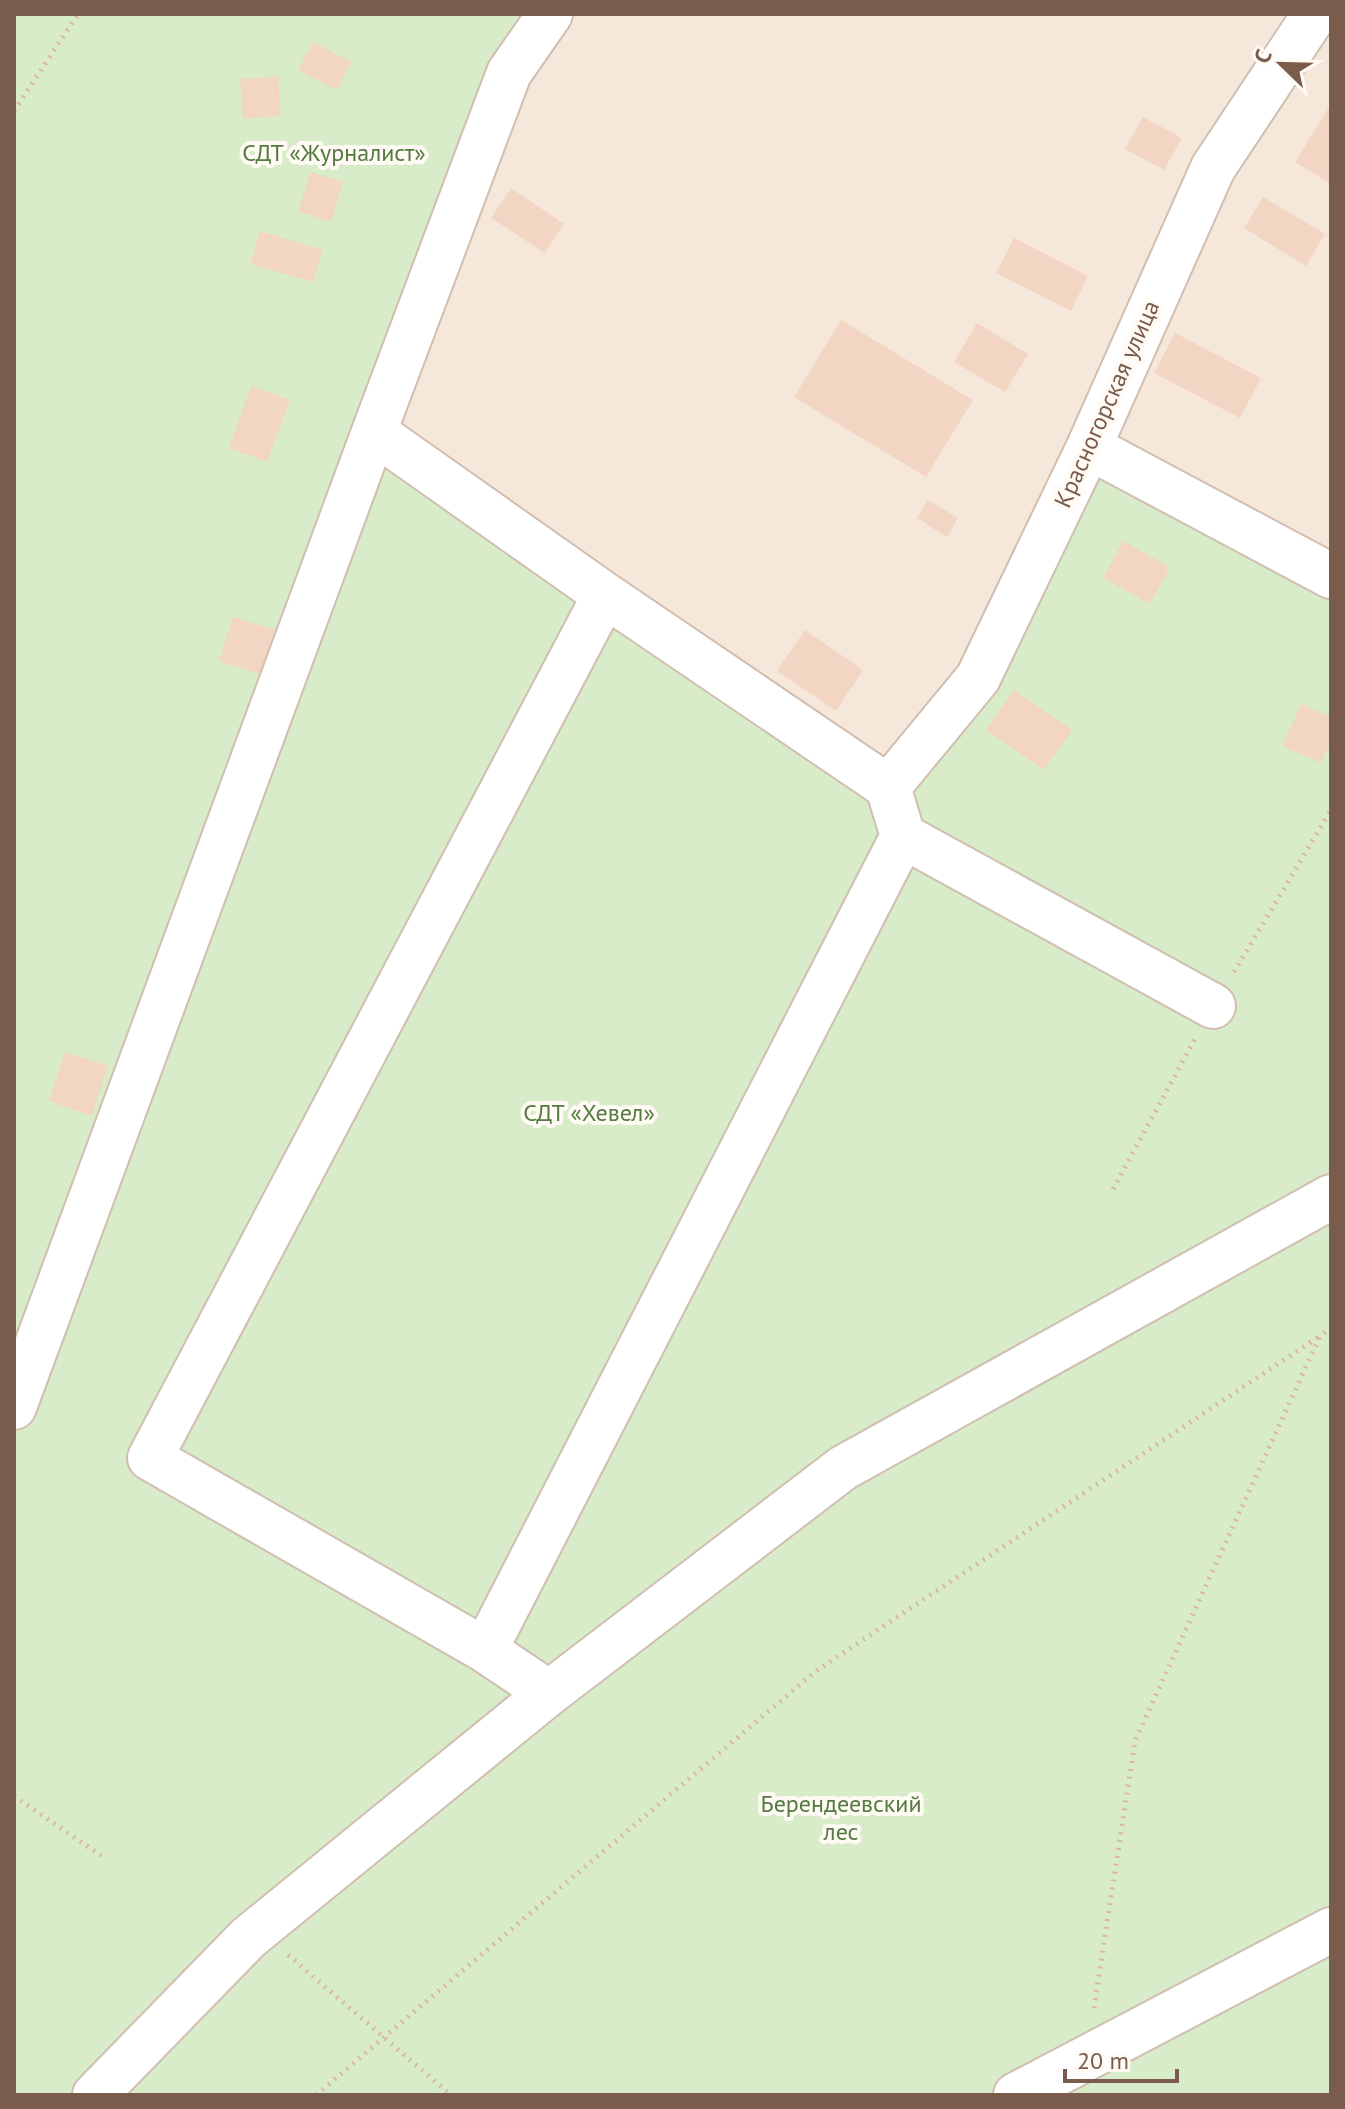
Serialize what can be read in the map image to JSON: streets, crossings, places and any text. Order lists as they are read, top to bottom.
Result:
{
  "streets": {
    "street": ["Красногорская улица"]
  },
  "parks": ["СДТ «Журналист»", "СДТ «Хевел»", "Берендеевский лес"],
  "scale_bar": "20 m",
  "north": "top left"
}
